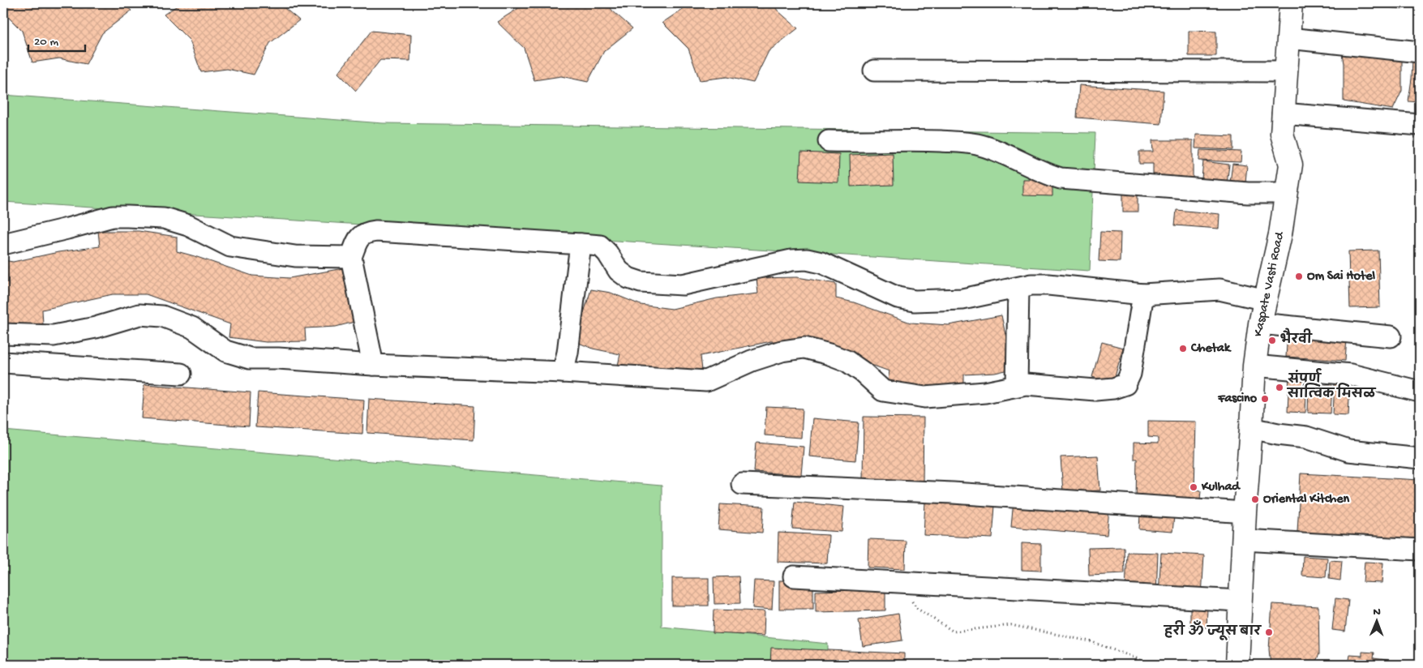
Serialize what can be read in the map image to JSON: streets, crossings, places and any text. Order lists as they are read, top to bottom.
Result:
{
  "streets": {
    "main road": ["Kaspate Vasti Road"]
  },
  "places": [
    "Om Sai Hotel",
    "भैरवी",
    "Chetak",
    "संपूर्ण सात्विक मिसळ",
    "Fascino",
    "Kulhad",
    "Oriental Kitchen",
    "हरी ॐ ज्यूस बार"
  ],
  "scale_bar": "20 m",
  "north": "top"
}
